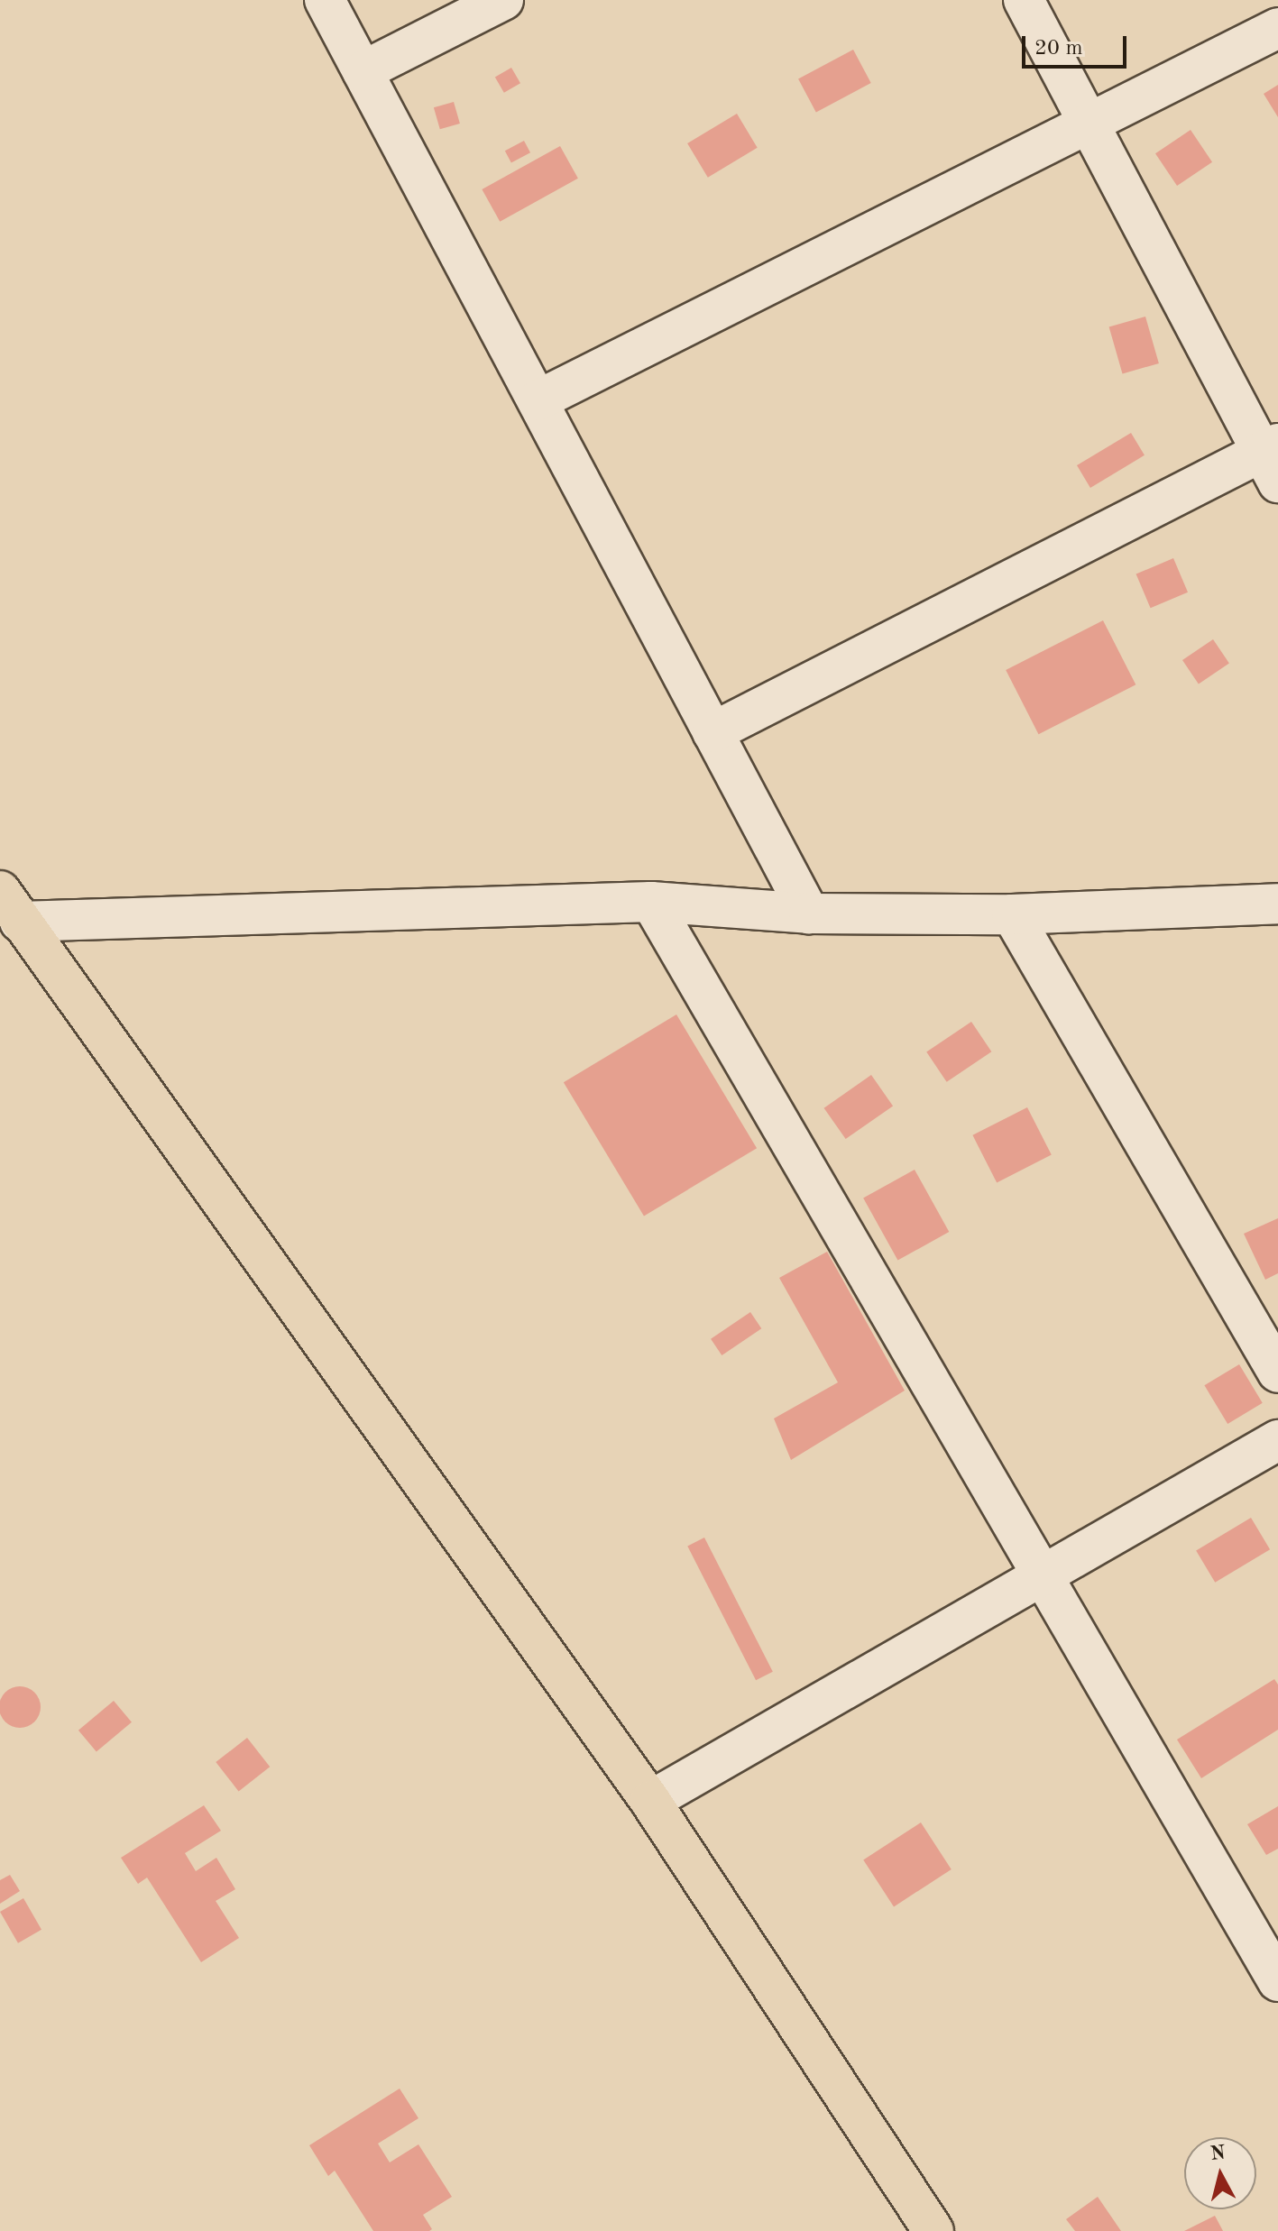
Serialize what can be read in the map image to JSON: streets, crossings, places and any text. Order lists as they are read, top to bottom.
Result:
{
  "scale_bar": "20 m",
  "north": "top"
}
